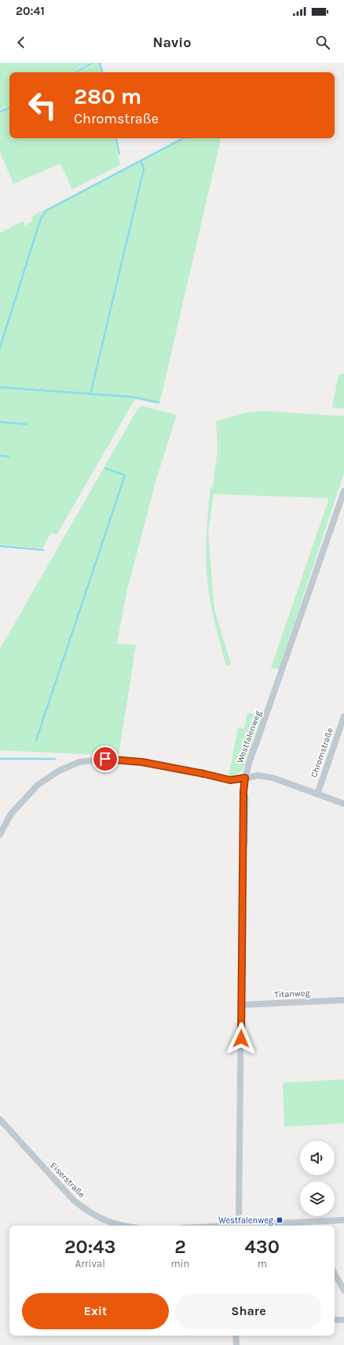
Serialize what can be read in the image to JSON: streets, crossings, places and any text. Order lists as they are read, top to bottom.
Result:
{
  "streets": {
    "street": [
      "Westfalenweg",
      "Chromstraße",
      "Titanweg",
      "Eiserstraße"
    ]
  },
  "crossings": [
    ["Westfalenweg", "Titanweg"]
  ],
  "places": {
    "transit": ["Westfalenweg"]
  },
  "page": {
    "status": "20:41",
    "header": "Navio",
    "turn": ["280 m", "Chromstraße"],
    "eta": [
      "20:43",
      "Arrival",
      "2",
      "min",
      "430",
      "m"
    ],
    "buttons": ["Exit", "Share"]
  }
}
